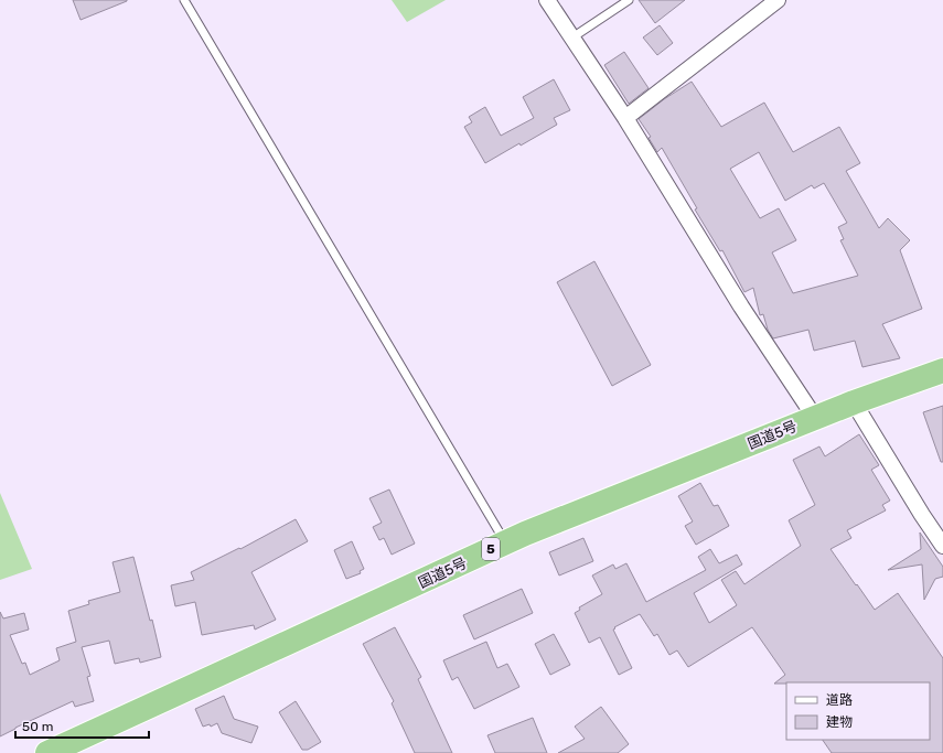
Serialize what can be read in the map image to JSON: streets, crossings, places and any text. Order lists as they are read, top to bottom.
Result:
{
  "streets": {
    "highway": ["国道5号", "5"]
  },
  "legend": ["道路", "建物"],
  "scale_bar": "50 m"
}
